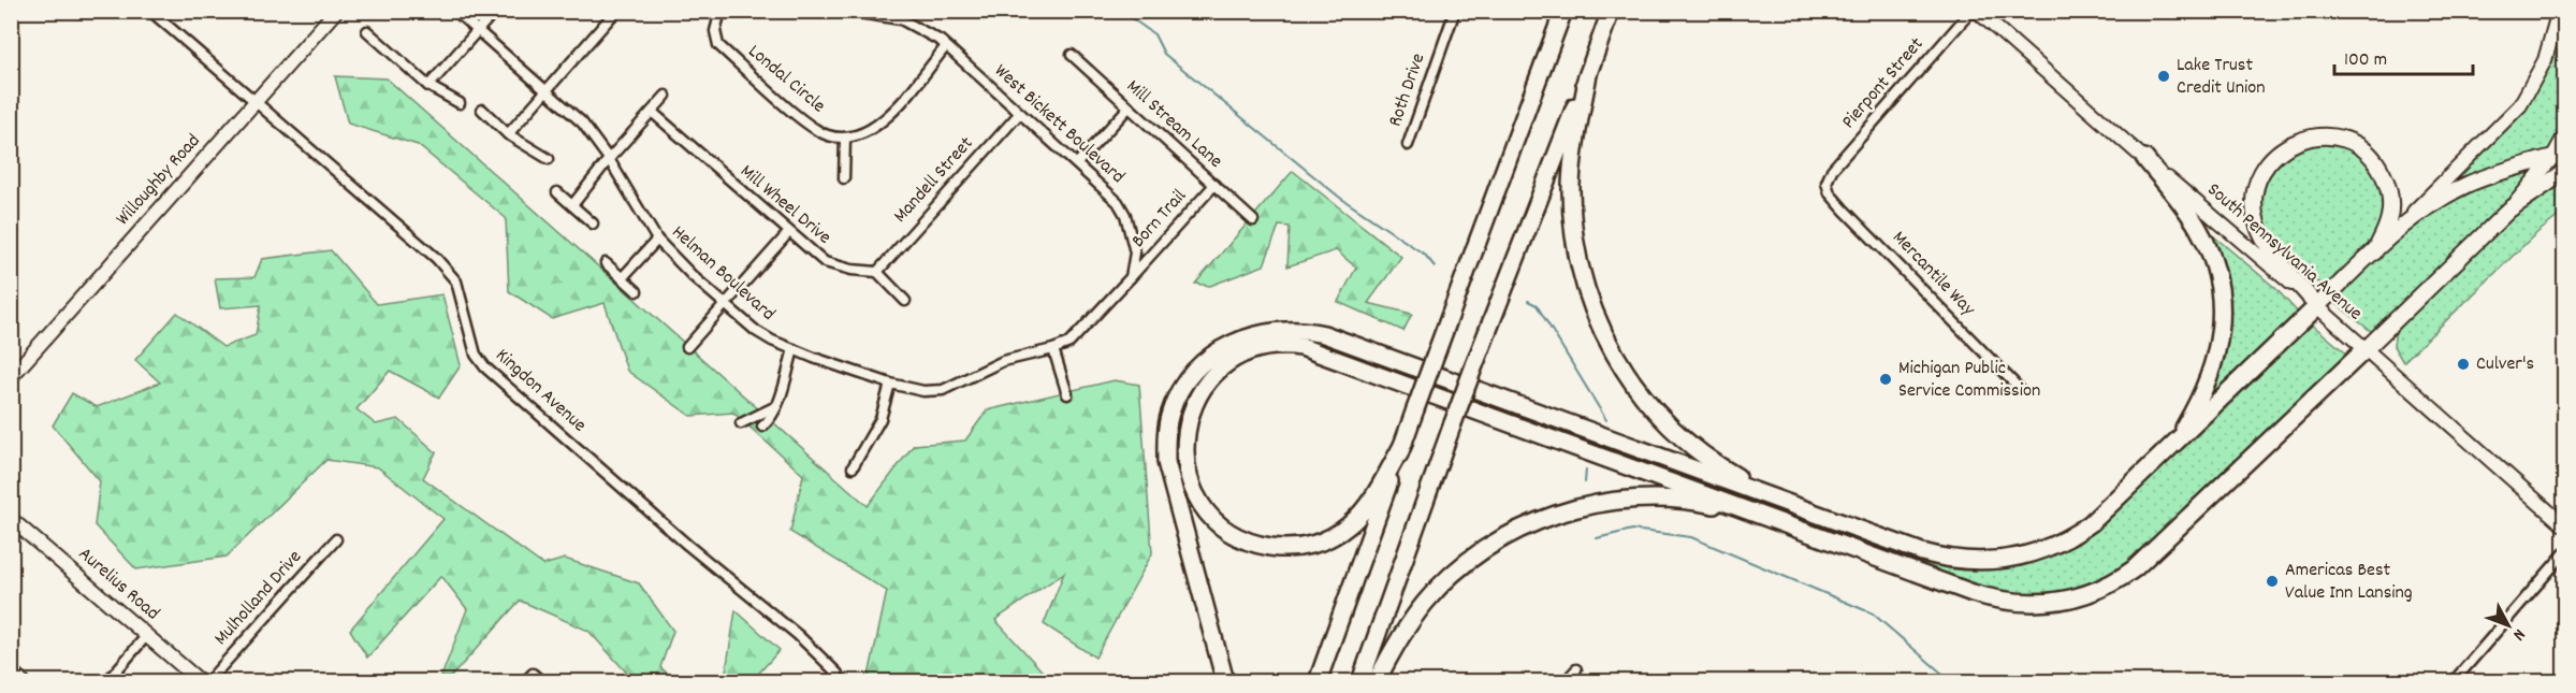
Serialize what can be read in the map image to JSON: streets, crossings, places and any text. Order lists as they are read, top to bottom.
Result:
{
  "streets": {
    "main road": ["Willoughby Road", "South Pennsylvania Avenue", "Aurelius Road"],
    "street": [
      "Londal Circle",
      "Pierpont Street",
      "Roth Drive",
      "West Bickett Boulevard",
      "Mill Stream Lane",
      "Mandell Street",
      "Mill Wheel Drive",
      "Born Trail",
      "Helman Boulevard",
      "Mercantile Way",
      "Kingdon Avenue",
      "Mulholland Drive"
    ]
  },
  "crossings": [
    ["Pierpont Street", "Mercantile Way"],
    ["West Bickett Boulevard", "Mandell Street"],
    ["West Bickett Boulevard", "Born Trail"],
    ["Mill Stream Lane", "Born Trail"],
    ["Willoughby Road", "Kingdon Avenue"],
    ["Mandell Street", "Mill Wheel Drive"]
  ],
  "places": [
    "Lake Trust Credit Union",
    "Culver's",
    "Michigan Public Service Commission",
    "Americas Best Value Inn Lansing"
  ],
  "scale_bar": "100 m",
  "north": "bottom right"
}
